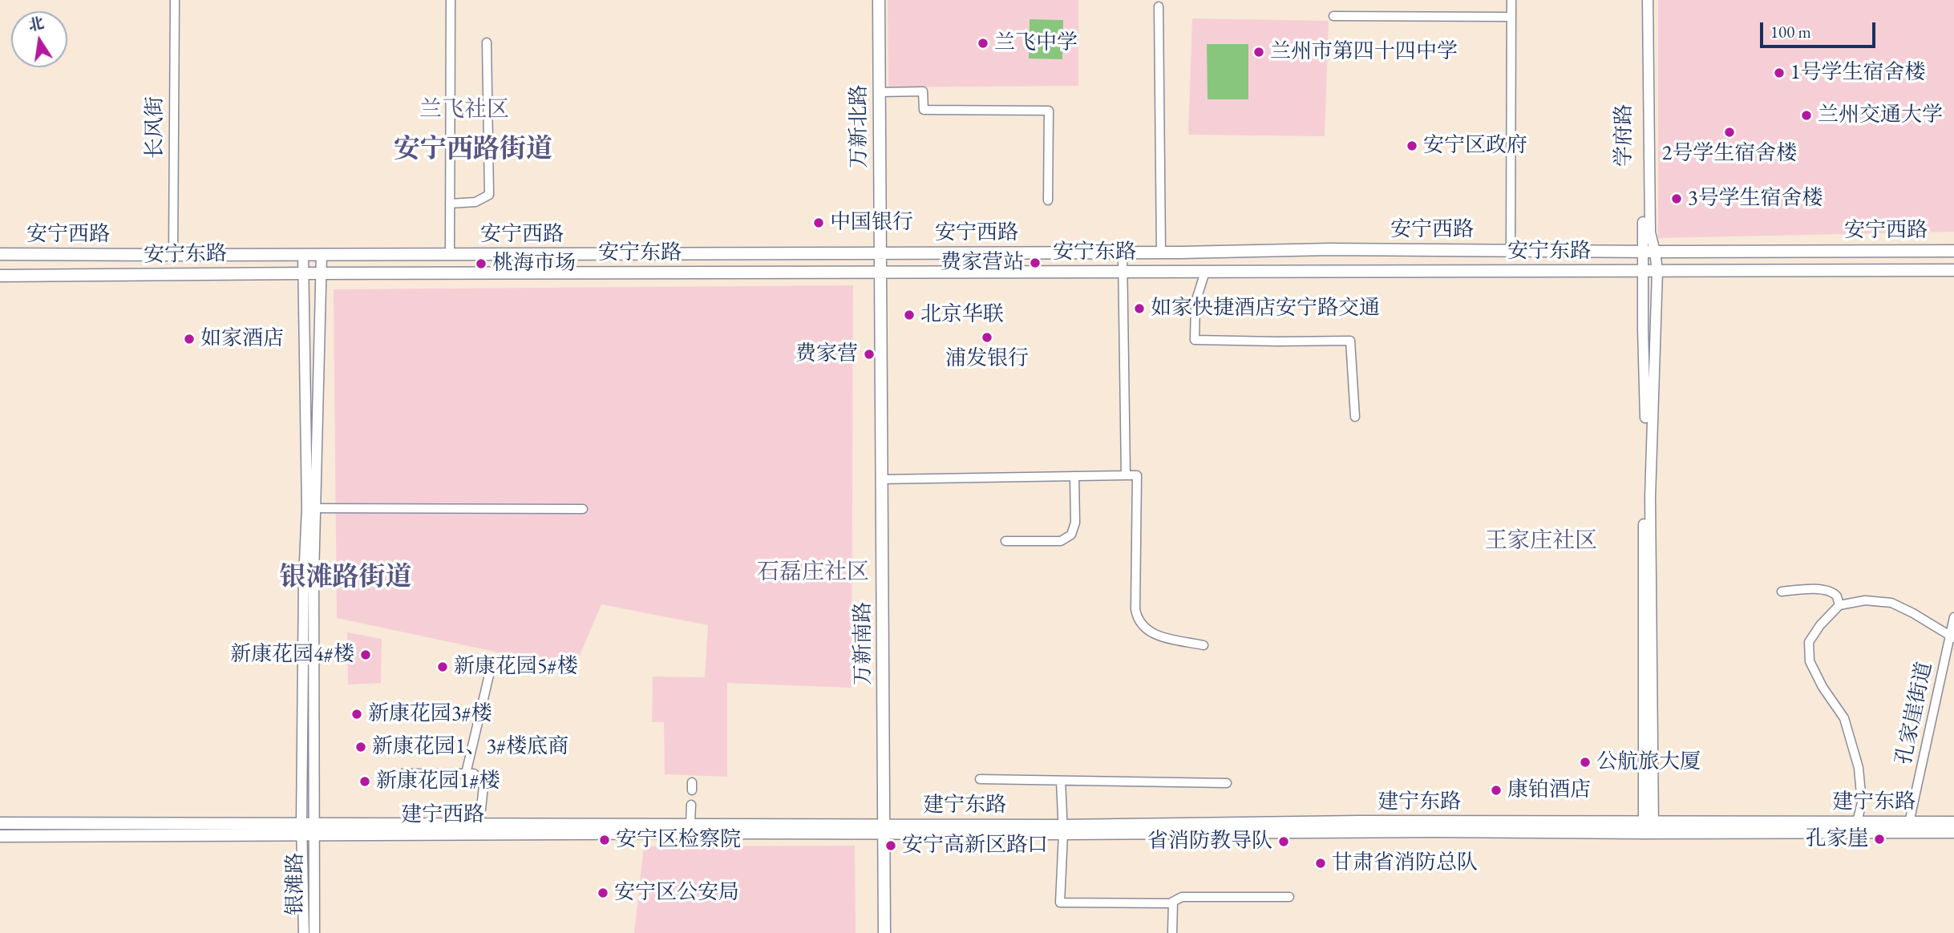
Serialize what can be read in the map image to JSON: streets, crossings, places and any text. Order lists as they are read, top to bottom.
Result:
{
  "streets": {
    "main road": [
      "万新北路",
      "安宁西路",
      "安宁东路",
      "万新南路",
      "建宁东路",
      "建宁西路"
    ],
    "street": [
      "长风街",
      "学府路",
      "孔家崖街道",
      "银滩路"
    ]
  },
  "crossings": [
    ["万新北路", "安宁西路"],
    ["万新北路", "万新南路"],
    ["长风街", "安宁西路"],
    ["学府路", "安宁西路"],
    ["学府路", "安宁东路"],
    ["学府路", "建宁东路"],
    ["安宁西路", "万新南路"],
    ["安宁东路", "万新南路"],
    ["万新南路", "建宁东路"],
    ["万新南路", "建宁西路"],
    ["孔家崖街道", "建宁东路"],
    ["建宁东路", "建宁西路"],
    ["建宁西路", "银滩路"]
  ],
  "districts": [
    "兰飞社区",
    "安宁西路街道",
    "王家庄社区",
    "石磊庄社区",
    "银滩路街道"
  ],
  "places": [
    "兰飞中学",
    "兰州市第四十四中学",
    "1号学生宿舍楼",
    "兰州交通大学",
    "2号学生宿舍楼",
    "安宁区政府",
    "3号学生宿舍楼",
    "中国银行",
    "费家营站",
    "桃海市场",
    "如家快捷酒店安宁路交通",
    "北京华联",
    "浦发银行",
    "如家酒店",
    "费家营",
    "新康花园4#楼",
    "新康花园5#楼",
    "新康花园3#楼",
    "新康花园1、3#楼底商",
    "公航旅大厦",
    "新康花园1#楼",
    "康铂酒店",
    "孔家崖",
    "安宁区检察院",
    "省消防教导队",
    "安宁高新区路口",
    "甘肃省消防总队",
    "安宁区公安局"
  ],
  "scale_bar": "100 m",
  "north": "top"
}
